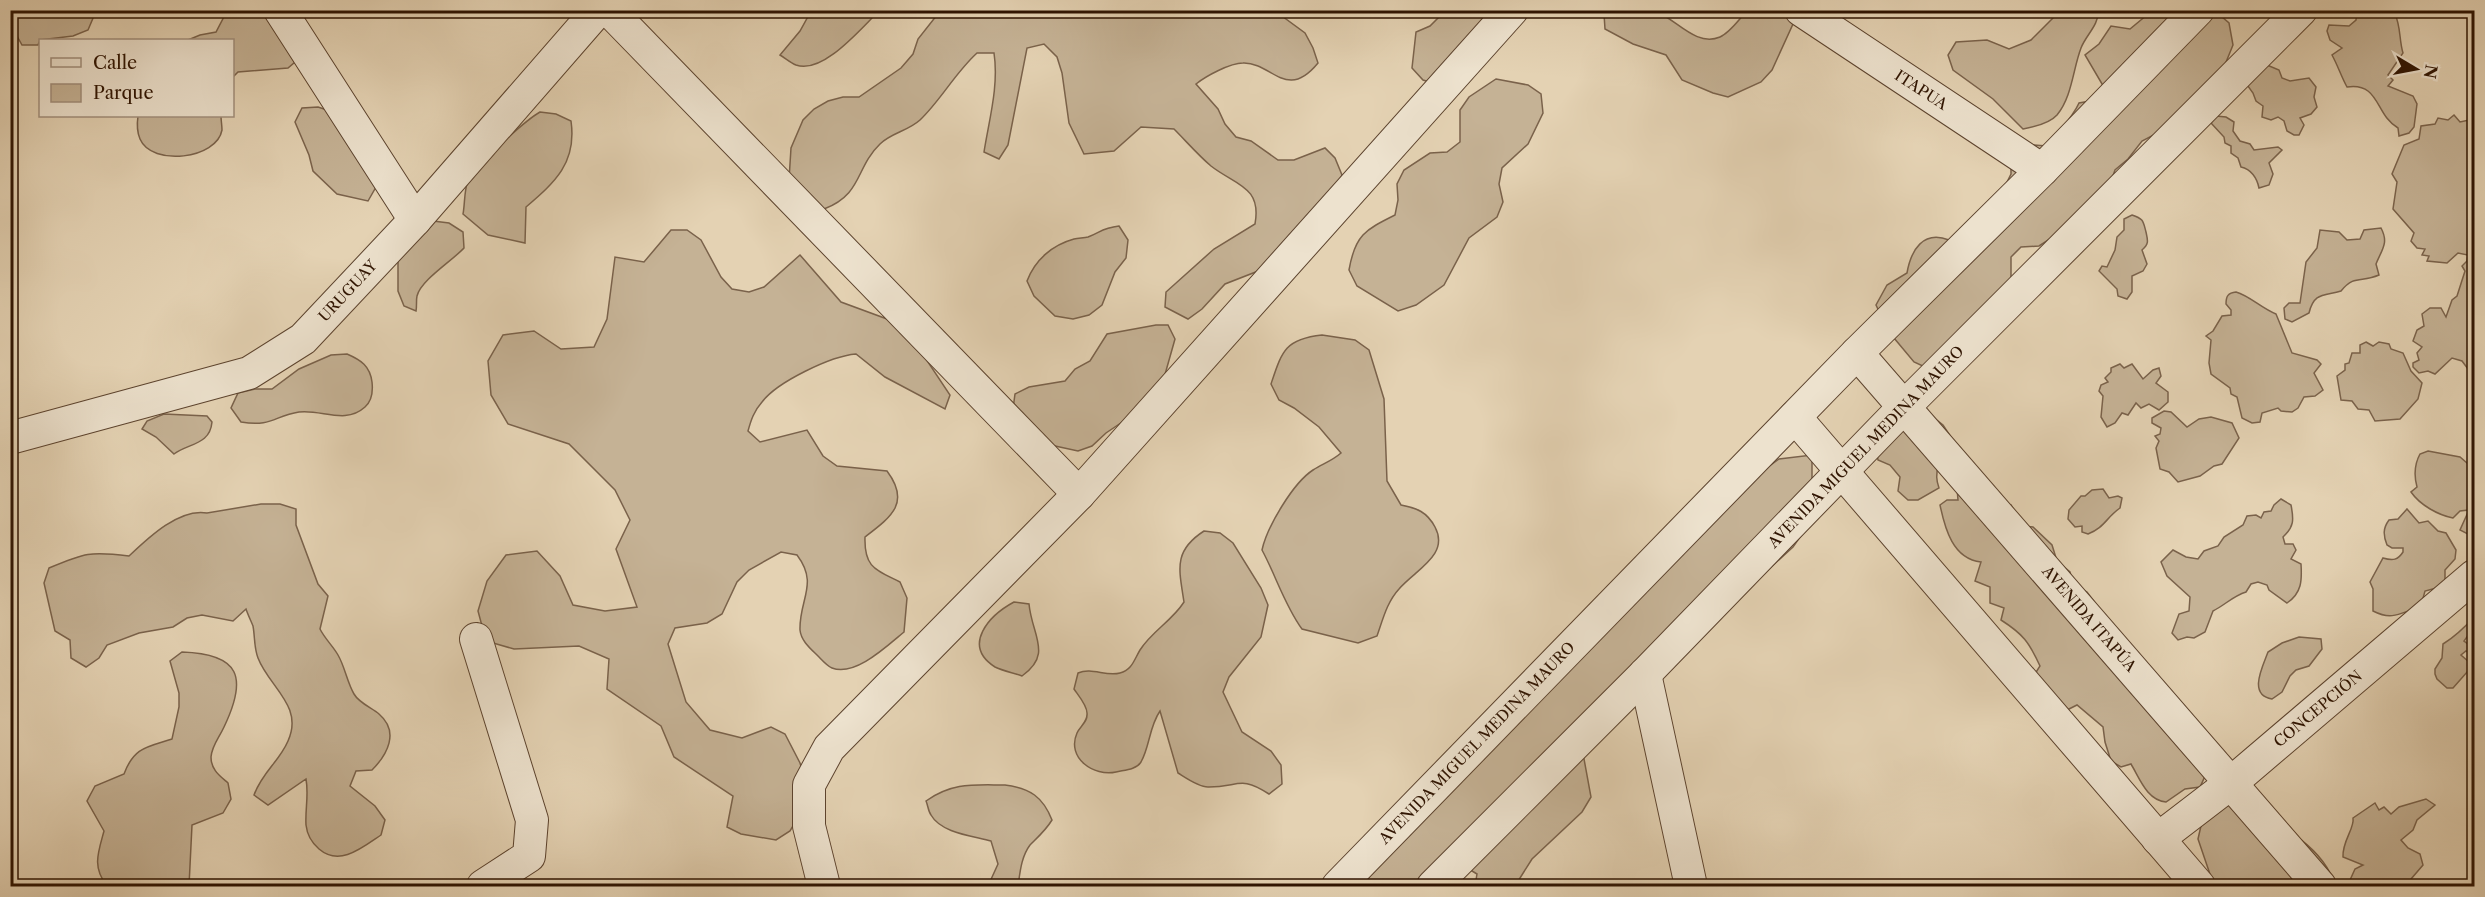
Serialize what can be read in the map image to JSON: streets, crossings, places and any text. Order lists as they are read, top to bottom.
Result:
{
  "streets": {
    "street": [
      "ITAPUA",
      "URUGUAY",
      "AVENIDA MIGUEL MEDINA MAURO",
      "AVENIDA ITAPÚA",
      "CONCEPCIÓN"
    ]
  },
  "crossings": [
    ["ITAPUA", "AVENIDA MIGUEL MEDINA MAURO"],
    ["AVENIDA MIGUEL MEDINA MAURO", "AVENIDA ITAPÚA"],
    ["AVENIDA ITAPÚA", "CONCEPCIÓN"]
  ],
  "legend": ["Calle", "Parque"],
  "north": "right"
}
